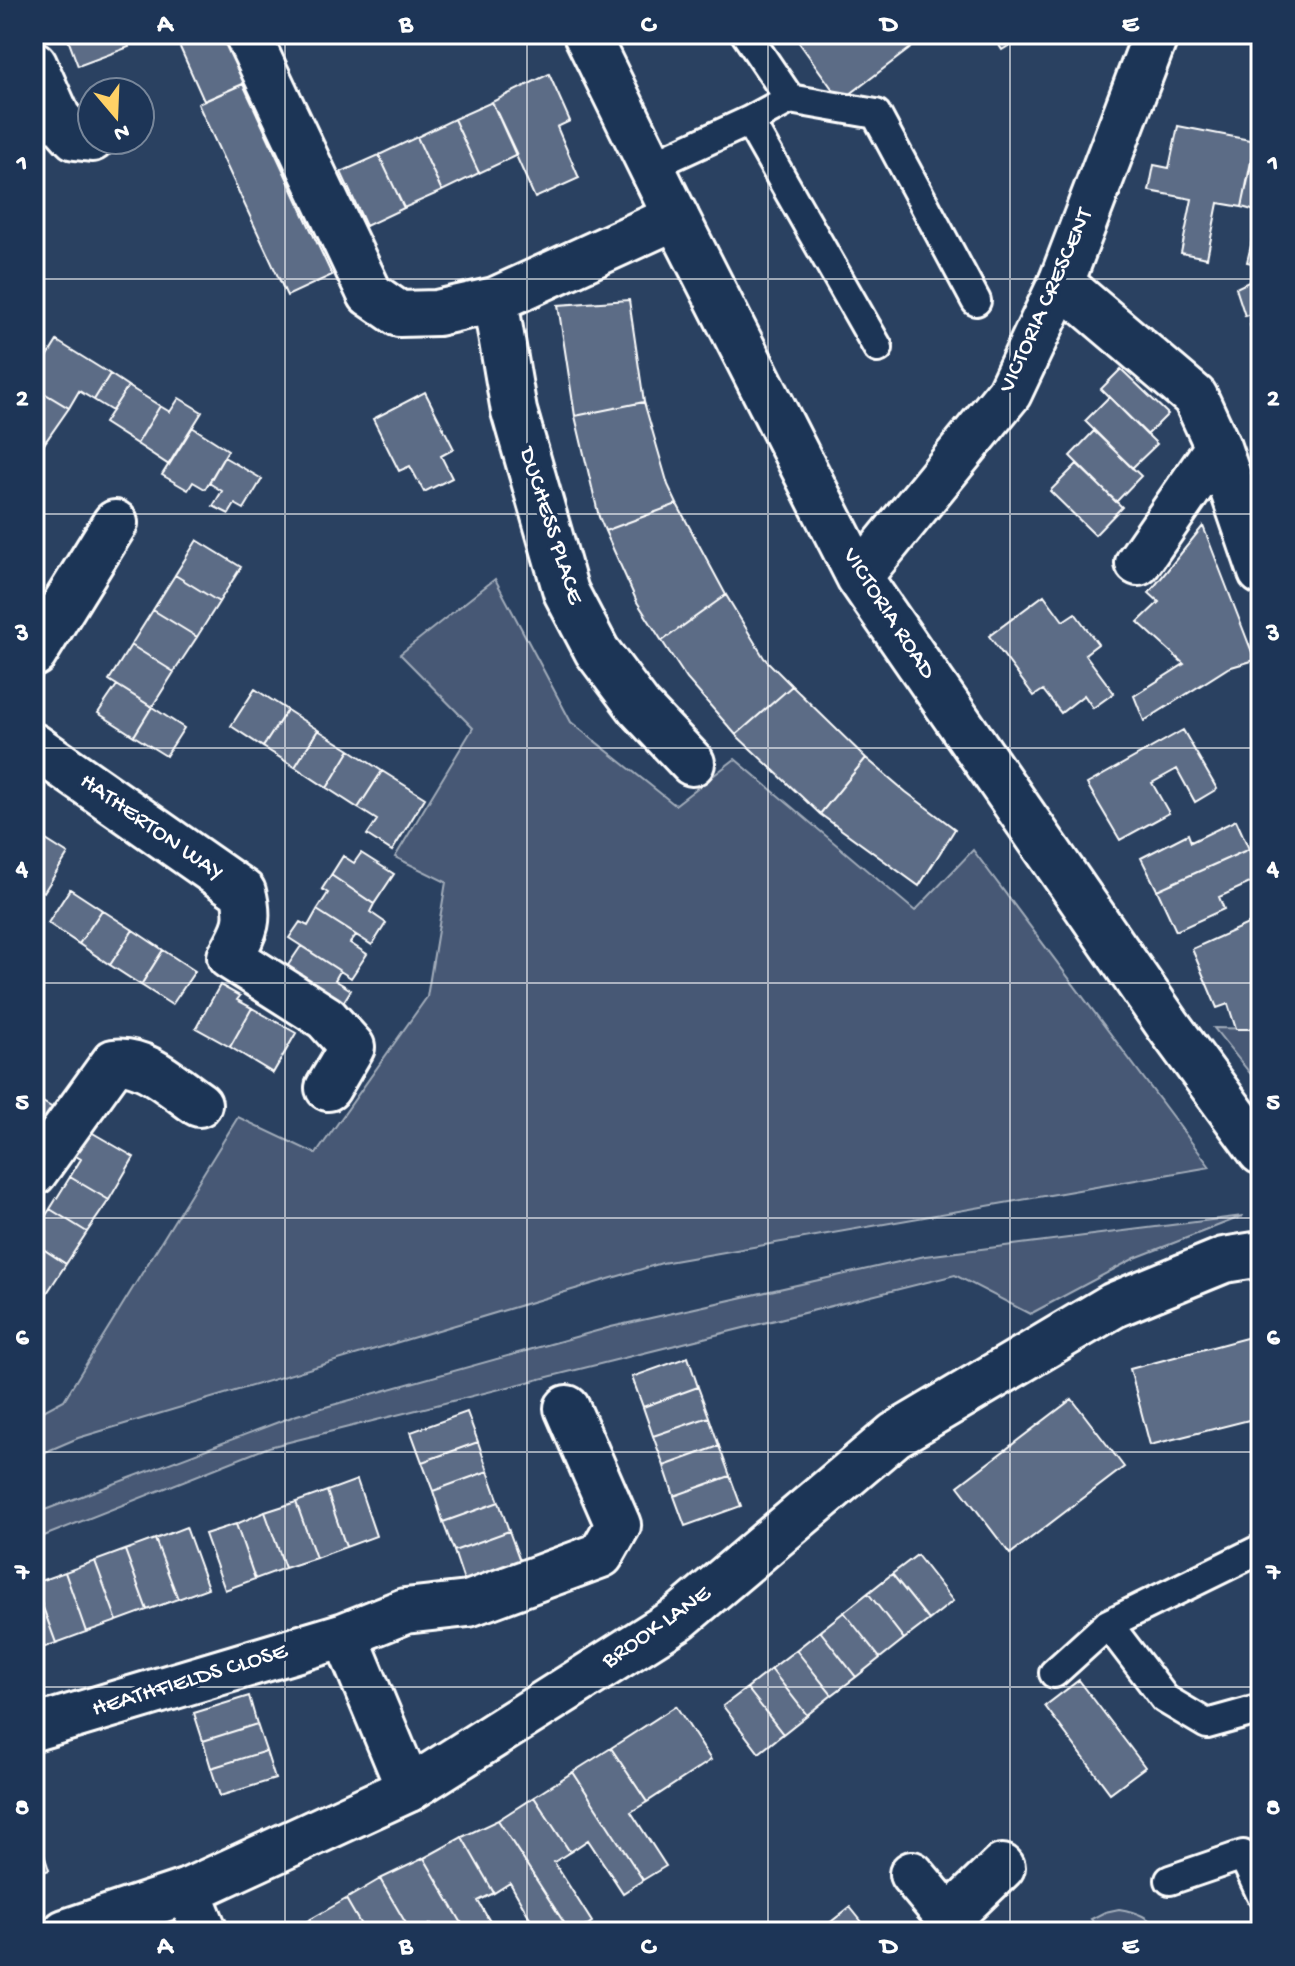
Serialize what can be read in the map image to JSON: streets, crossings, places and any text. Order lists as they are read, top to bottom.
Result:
{
  "streets": {
    "street": [
      "VICTORIA CRESCENT",
      "DUCHESS PLACE",
      "VICTORIA ROAD",
      "HATHERTON WAY",
      "BROOK LANE",
      "HEATHFIELDS CLOSE"
    ]
  },
  "crossings": [
    ["VICTORIA CRESCENT", "VICTORIA ROAD"]
  ],
  "north": "bottom",
  "grid": {
    "columns": [
      "A",
      "B",
      "C",
      "D",
      "E"
    ],
    "rows": [
      "1",
      "2",
      "3",
      "4",
      "5",
      "6",
      "7",
      "8"
    ]
  }
}
